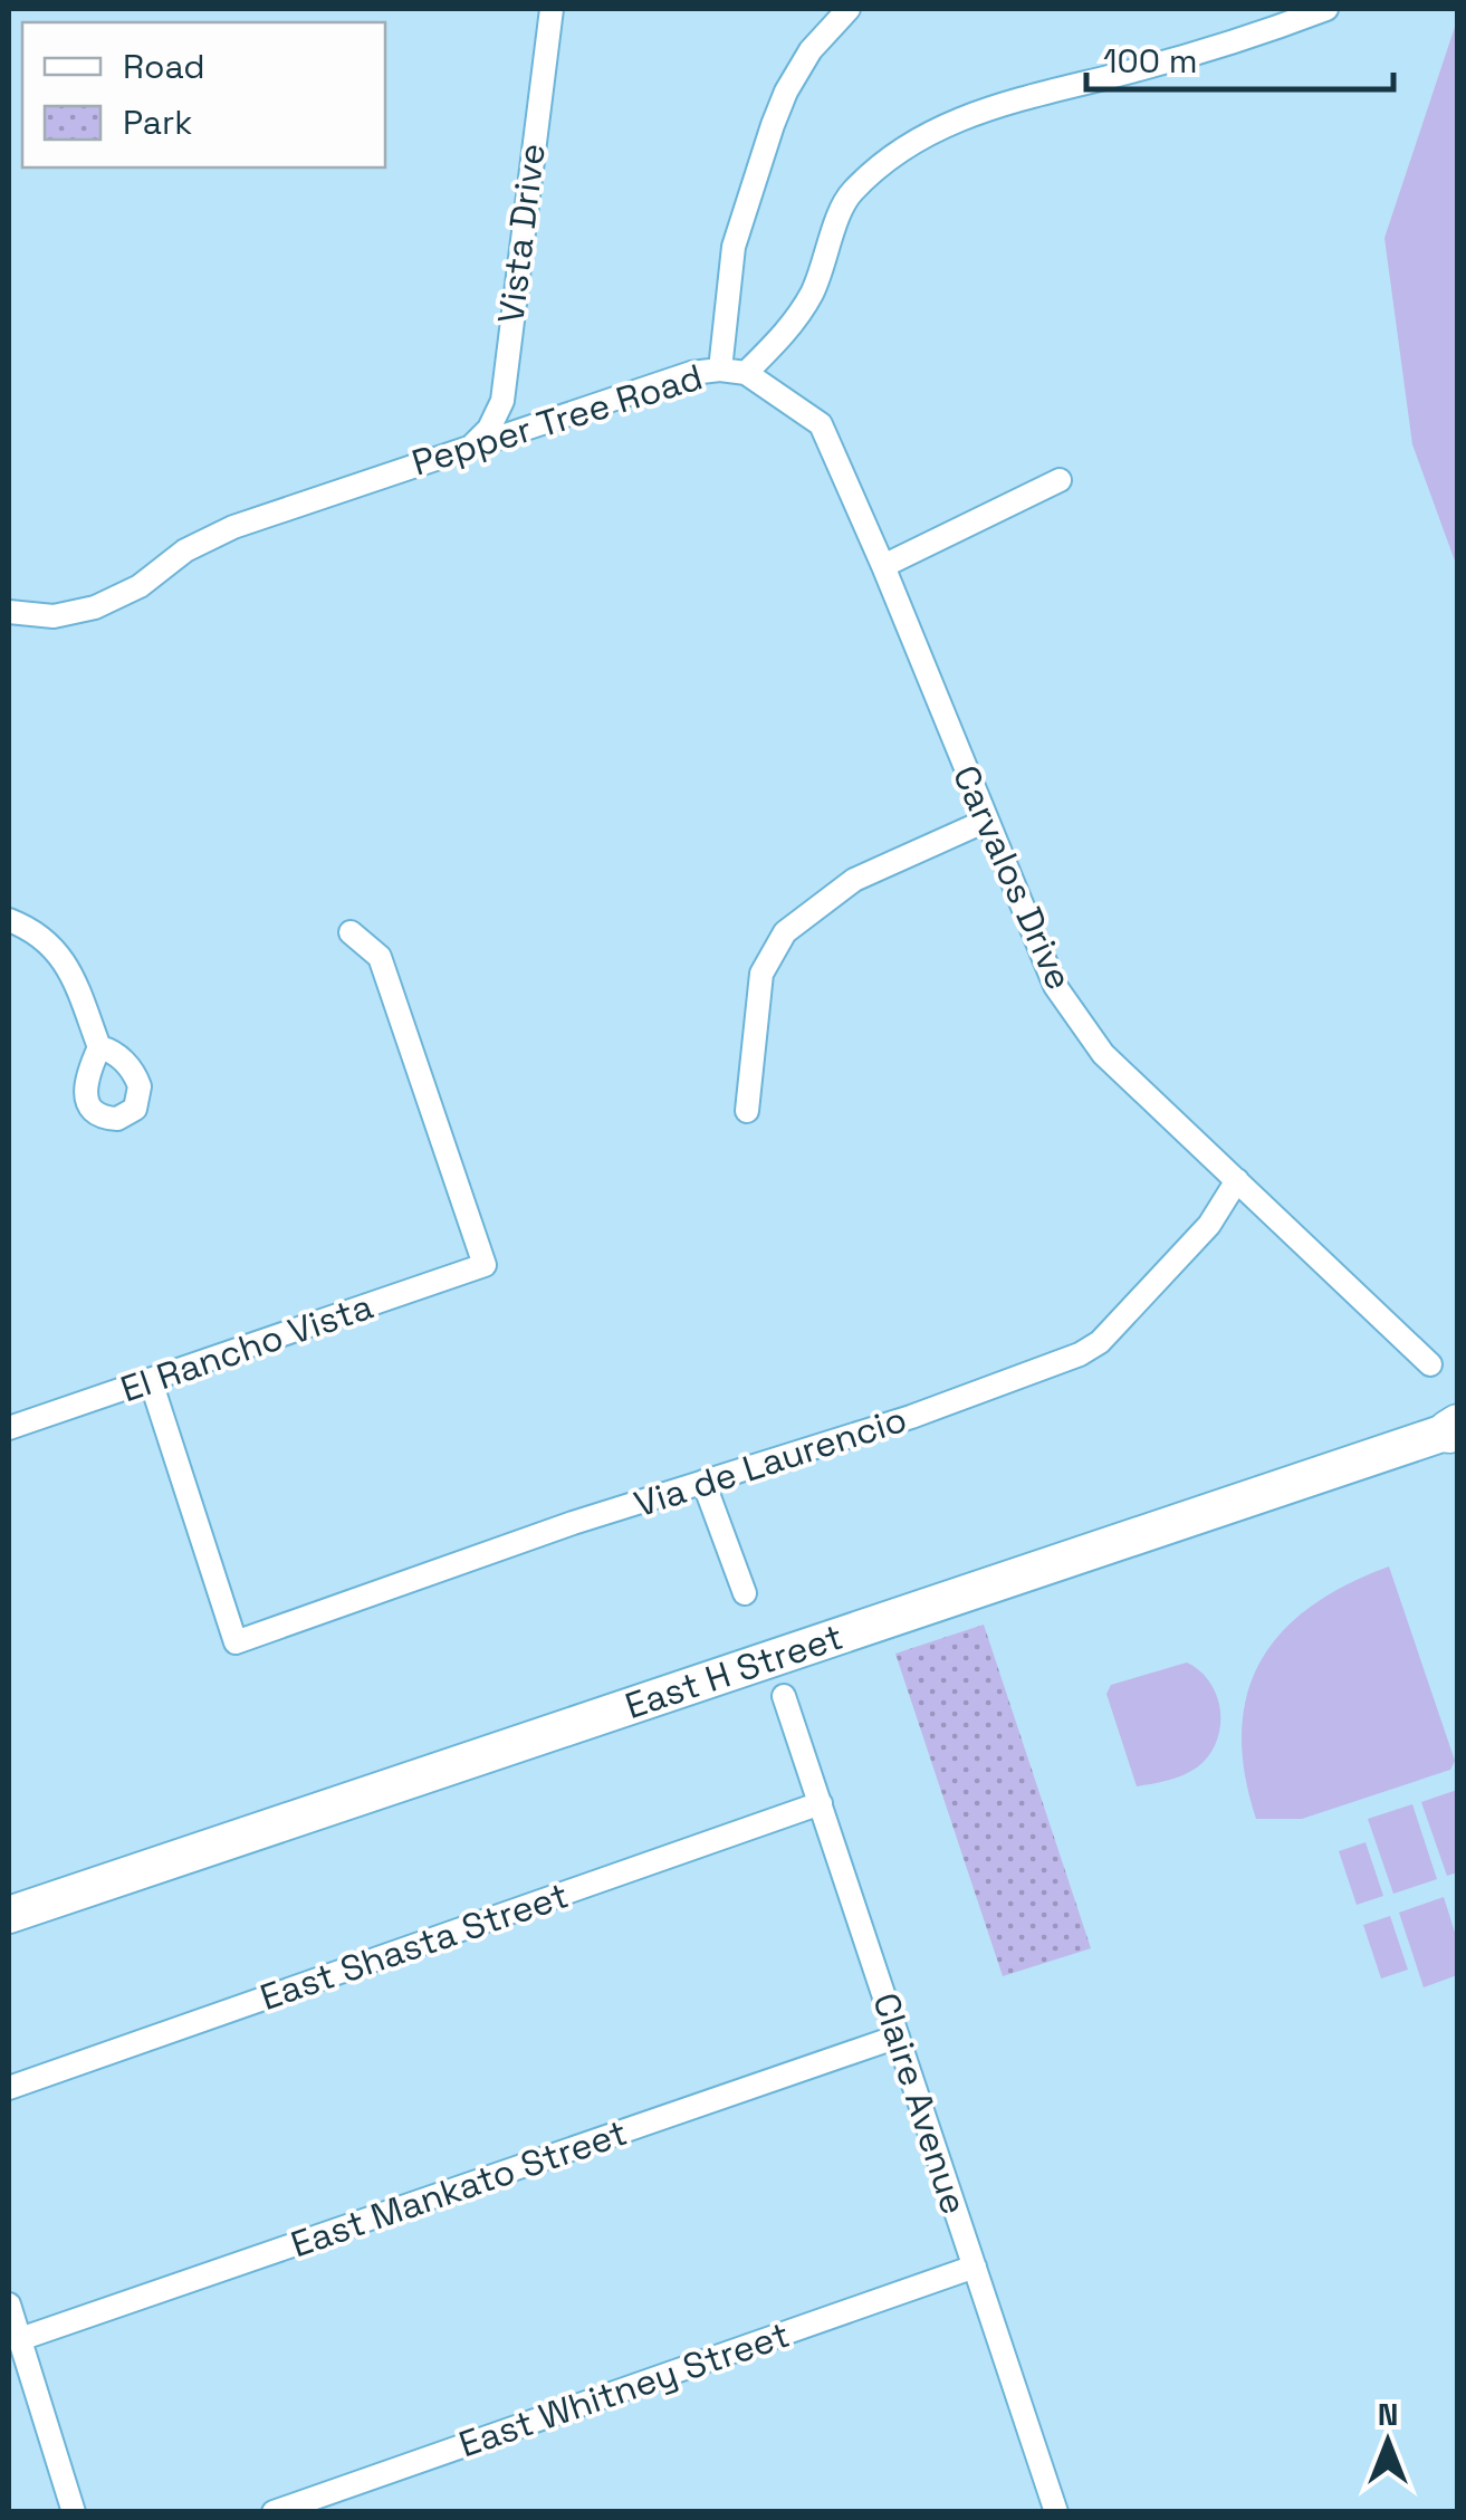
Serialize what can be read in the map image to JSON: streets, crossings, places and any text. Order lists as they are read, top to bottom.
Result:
{
  "streets": {
    "main road": ["East H Street"],
    "street": [
      "Vista Drive",
      "Pepper Tree Road",
      "Carvalos Drive",
      "El Rancho Vista",
      "Via de Laurencio",
      "East Shasta Street",
      "Claire Avenue",
      "East Mankato Street",
      "East Whitney Street"
    ]
  },
  "crossings": [
    ["Vista Drive", "Pepper Tree Road"],
    ["Pepper Tree Road", "Carvalos Drive"],
    ["Carvalos Drive", "Via de Laurencio"],
    ["El Rancho Vista", "Via de Laurencio"],
    ["East Shasta Street", "Claire Avenue"],
    ["Claire Avenue", "East Mankato Street"],
    ["Claire Avenue", "East Whitney Street"]
  ],
  "legend": ["Road", "Park"],
  "scale_bar": "100 m",
  "north": "top"
}
